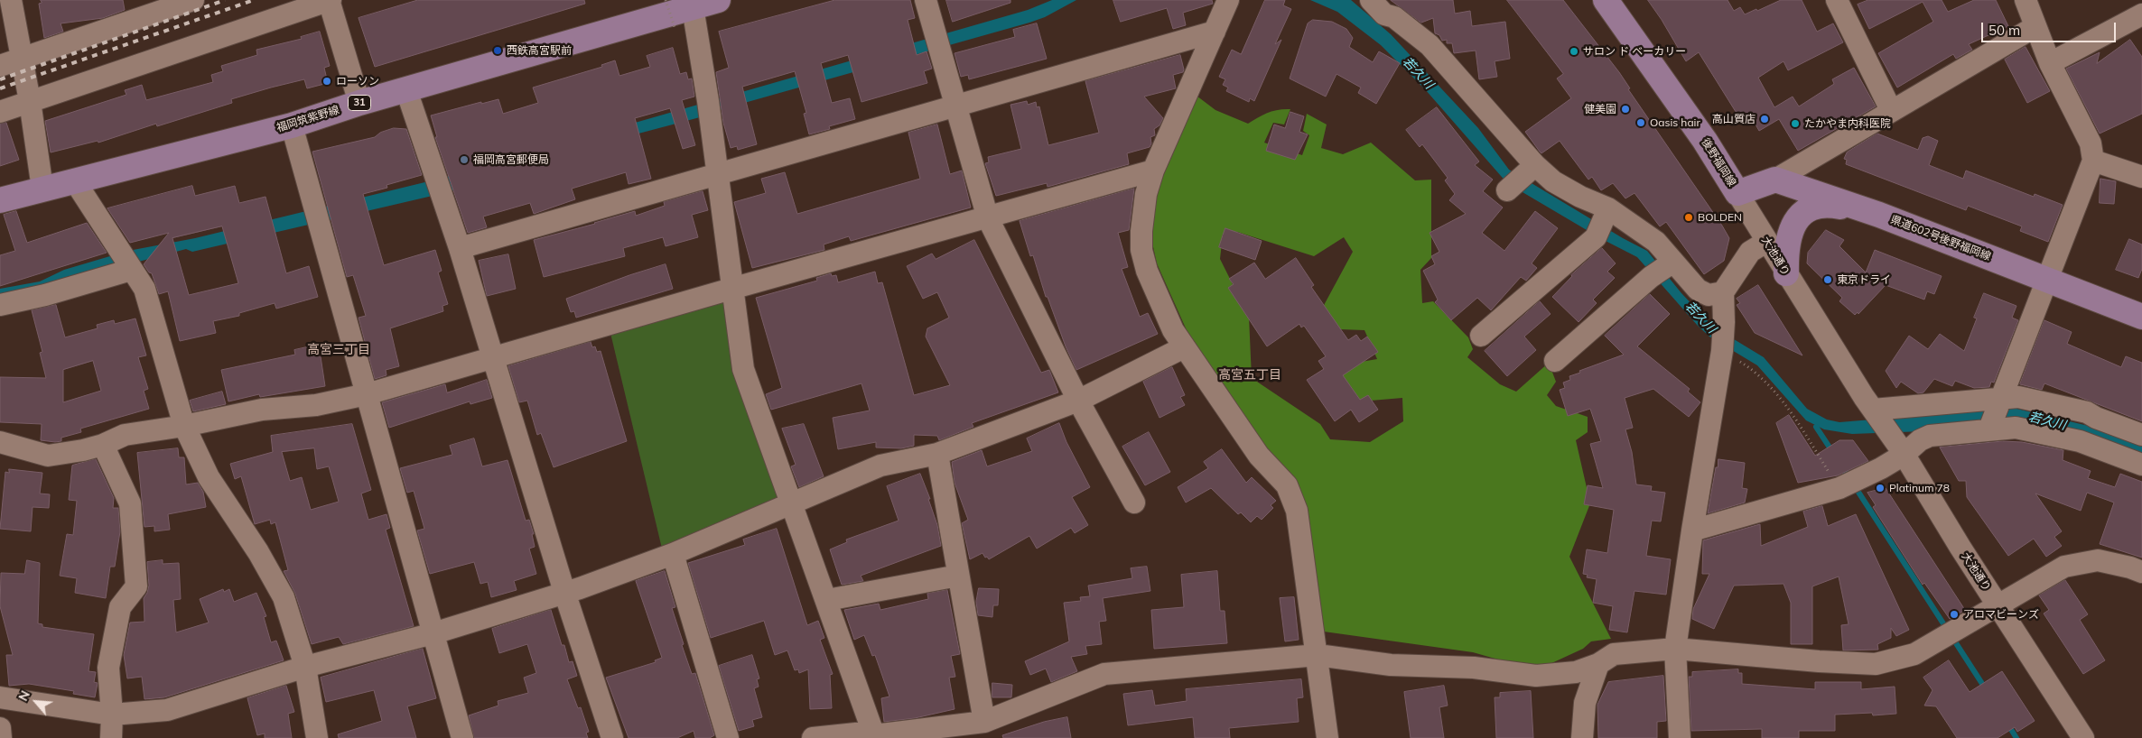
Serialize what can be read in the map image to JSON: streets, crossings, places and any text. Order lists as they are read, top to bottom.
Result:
{
  "streets": {
    "main road": [
      "31",
      "福岡筑紫野線",
      "後野福岡線",
      "県道602号後野福岡線"
    ],
    "street": ["大池通り"]
  },
  "crossings": [
    ["後野福岡線", "大池通り"]
  ],
  "districts": ["高宮三丁目", "高宮五丁目"],
  "water": ["若久川"],
  "places": [
    "西鉄高宮駅前",
    "サロン ド ベーカリー",
    "ローソン",
    "健美園",
    "高山質店",
    "Oasis hair",
    "たかやま内科医院",
    "福岡高宮郵便局",
    "BOLDEN",
    "東京ドライ",
    "Platinum 78",
    "アロマビーンズ"
  ],
  "scale_bar": "50 m",
  "north": "top left"
}
